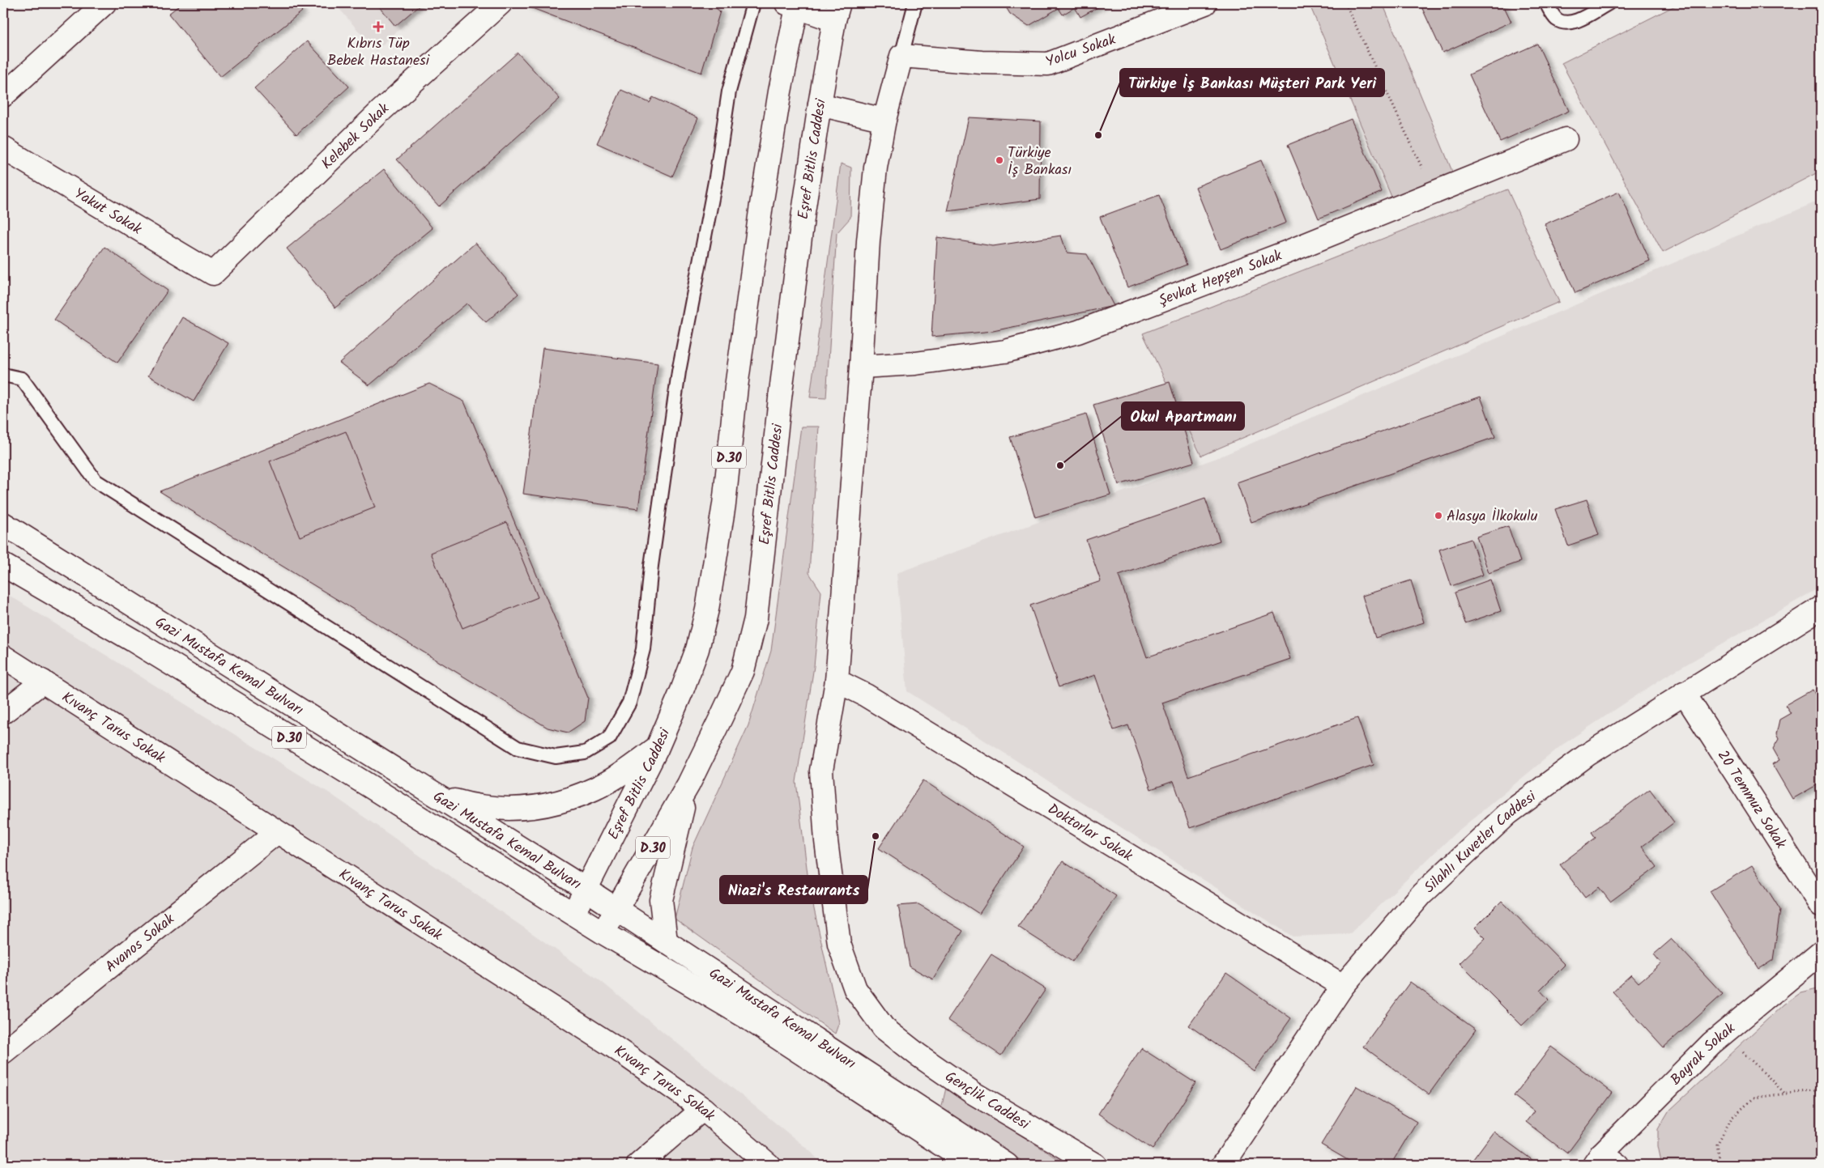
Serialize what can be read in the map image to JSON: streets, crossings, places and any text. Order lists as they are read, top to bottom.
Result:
{
  "streets": {
    "street": [
      "Yolcu Sokak",
      "Kelebek Sokak",
      "Eşref Bitlis Caddesi",
      "Yakut Sokak",
      "Şevkat Hepşen Sokak",
      "D.30",
      "Gazi Mustafa Kemal Bulvarı",
      "Kıvanç Tarus Sokak",
      "20 Temmuz Sokak",
      "Doktorlar Sokak",
      "Silahlı Kuvetler Caddesi",
      "Avanos Sokak",
      "Bayrak Sokak",
      "Gençlik Caddesi"
    ]
  },
  "crossings": [
    ["Yolcu Sokak", "Gençlik Caddesi"],
    ["Kelebek Sokak", "Yakut Sokak"],
    ["Eşref Bitlis Caddesi", "Gazi Mustafa Kemal Bulvarı"],
    ["Şevkat Hepşen Sokak", "Gençlik Caddesi"],
    ["Kıvanç Tarus Sokak", "Avanos Sokak"],
    ["20 Temmuz Sokak", "Silahlı Kuvetler Caddesi"],
    ["Doktorlar Sokak", "Silahlı Kuvetler Caddesi"],
    ["Doktorlar Sokak", "Gençlik Caddesi"]
  ],
  "places": {
    "health": ["Kıbrıs Tüp Bebek Hastanesi"],
    "other": [
      "Türkiye İş Bankası Müşteri Park Yeri",
      "Türkiye İş Bankası",
      "Okul Apartmanı",
      "Alasya İlkokulu",
      "Niazi's Restaurants"
    ]
  }
}
